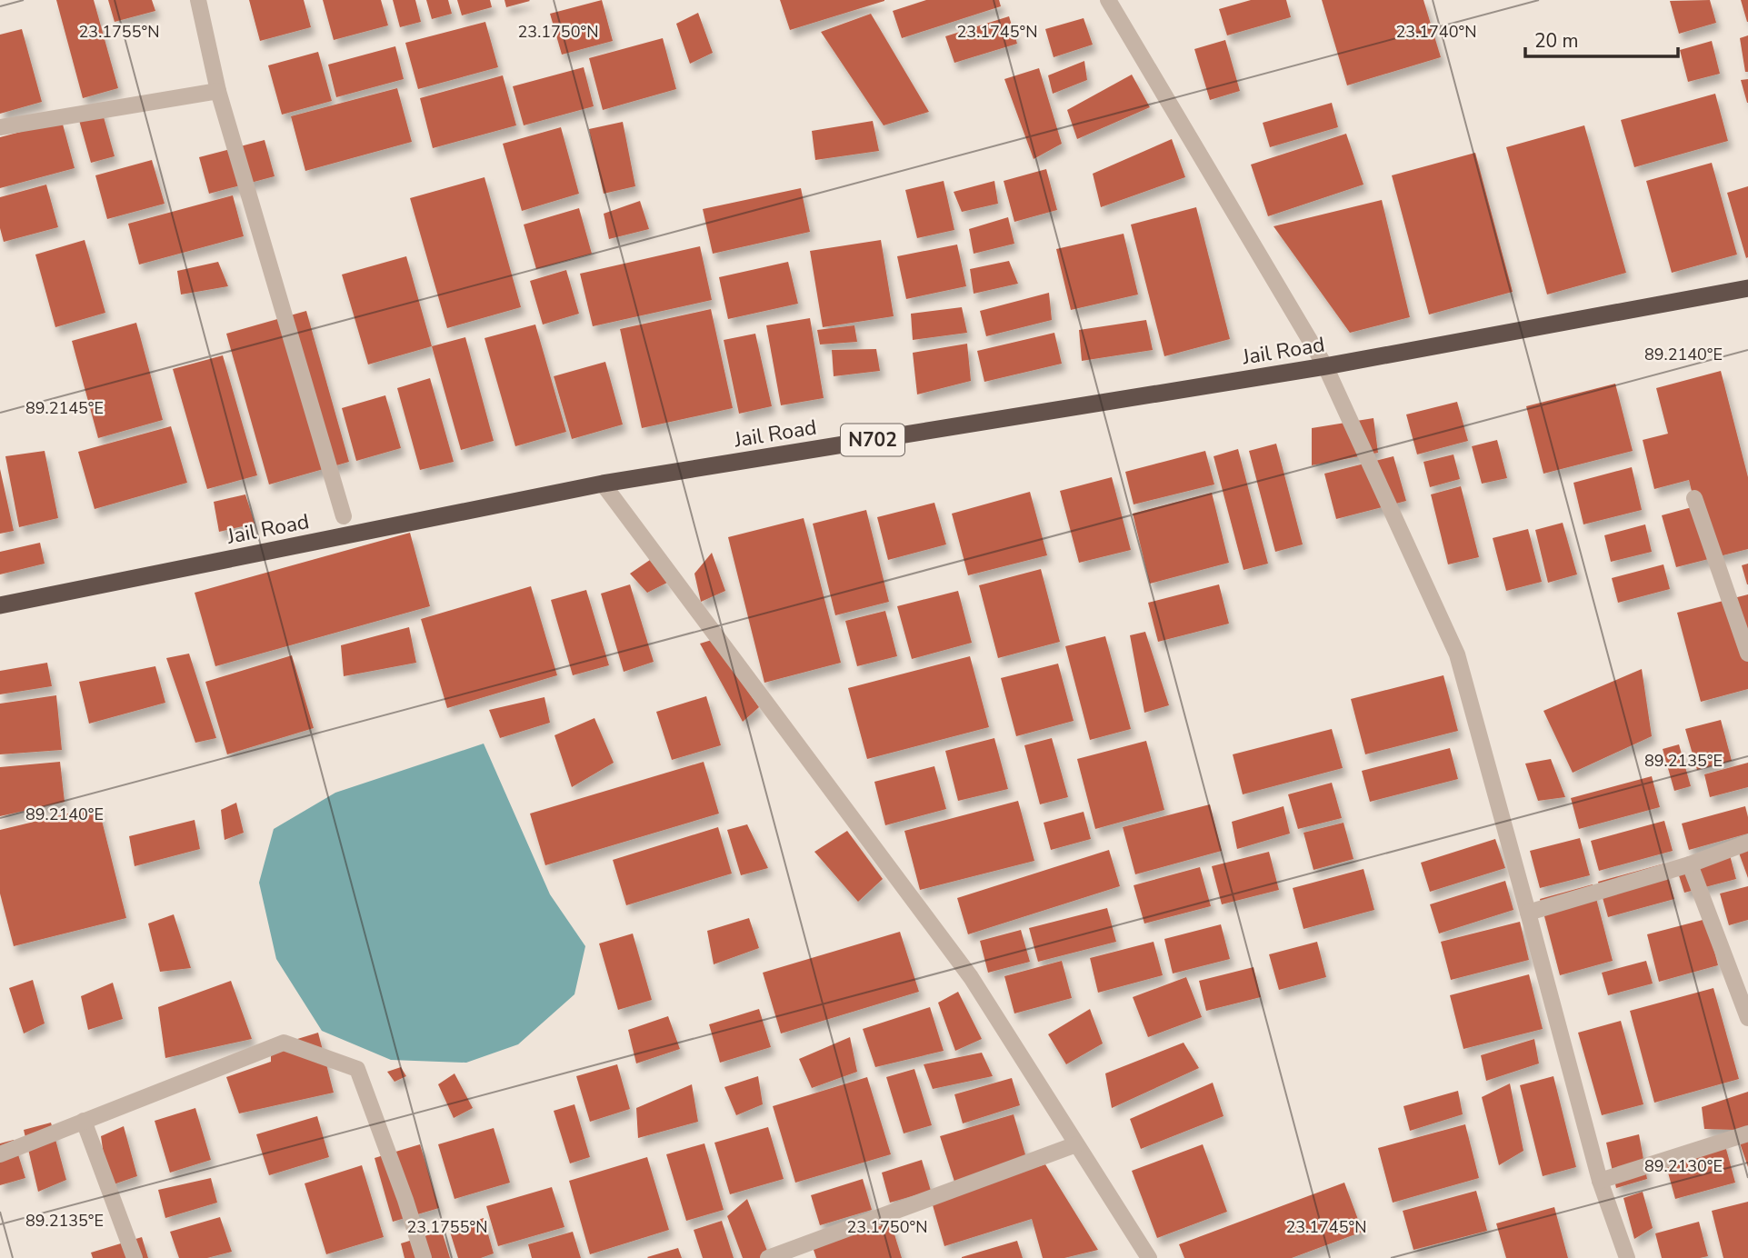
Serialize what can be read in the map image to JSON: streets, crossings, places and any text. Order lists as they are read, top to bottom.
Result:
{
  "streets": {
    "highway": ["Jail Road", "N702"]
  },
  "scale_bar": "20 m",
  "coordinates": [
    "23.1755°N",
    "23.1750°N",
    "23.1745°N",
    "23.1740°N",
    "89.2140°E",
    "89.2145°E",
    "89.2135°E",
    "89.2130°E"
  ]
}
